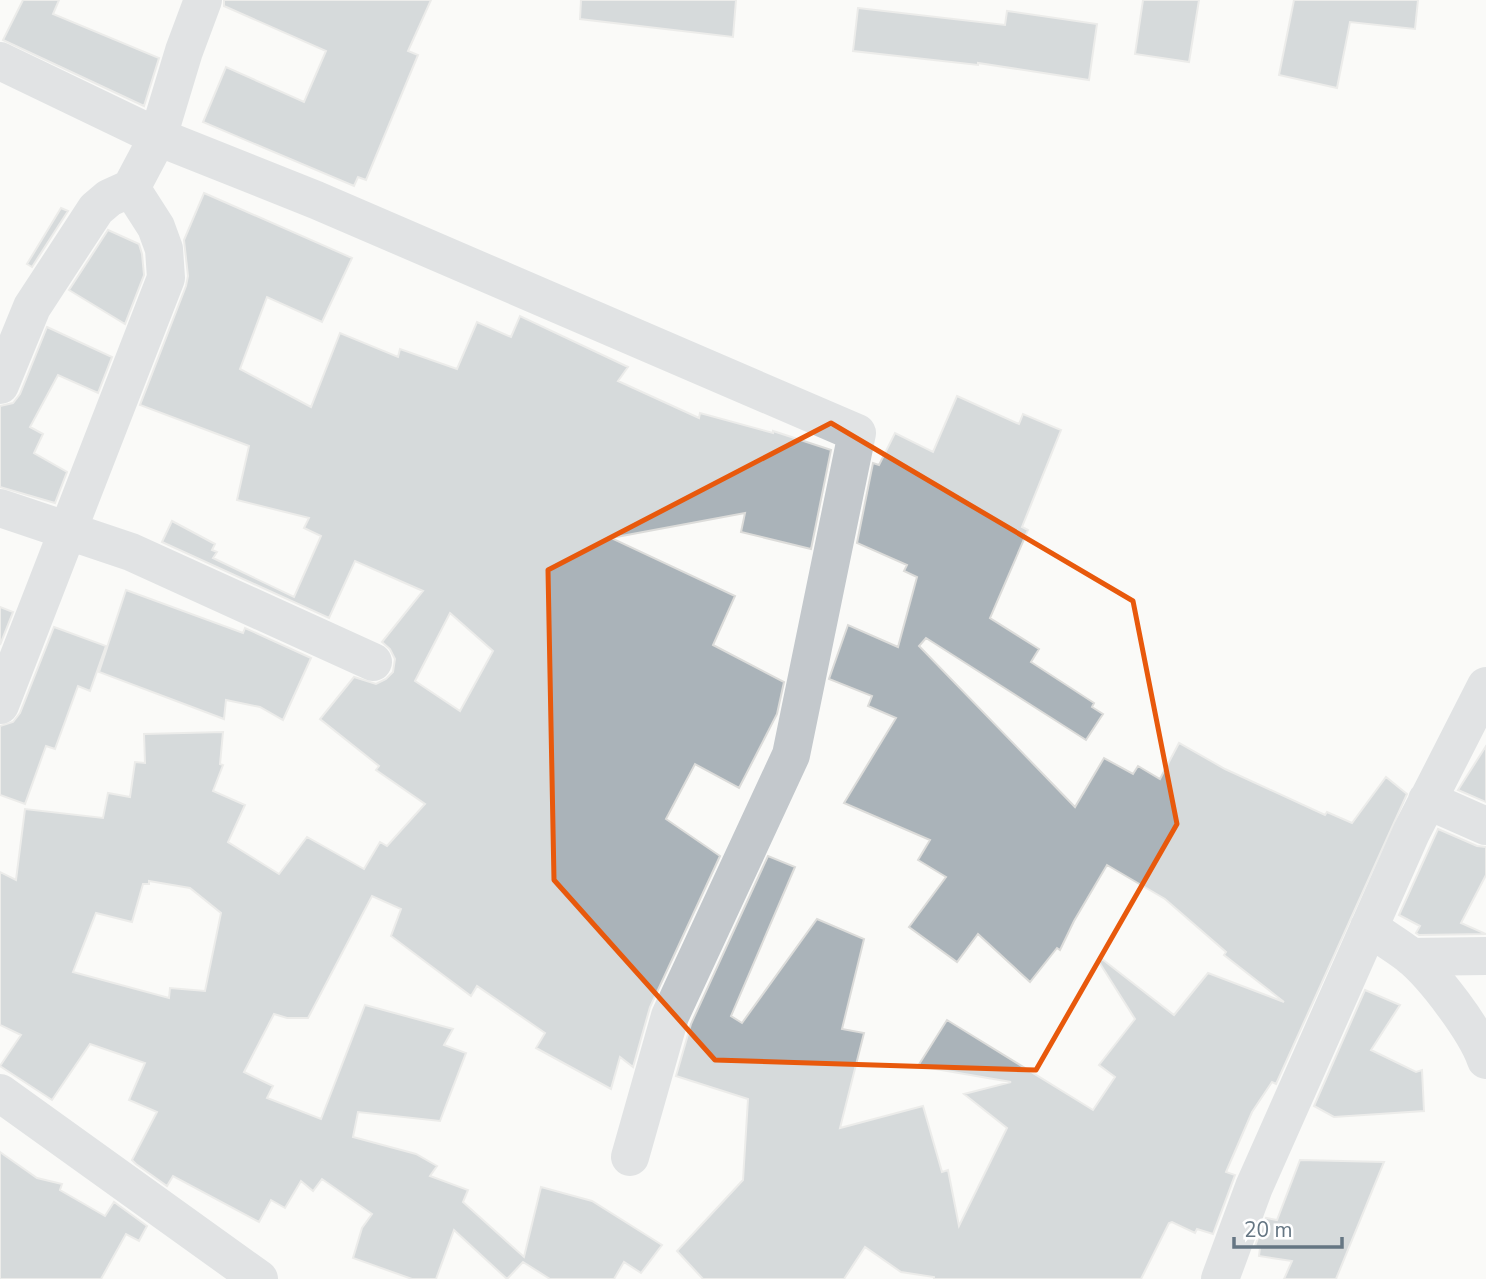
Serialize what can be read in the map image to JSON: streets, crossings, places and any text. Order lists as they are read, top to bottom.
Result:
{
  "scale_bar": "20 m"
}
